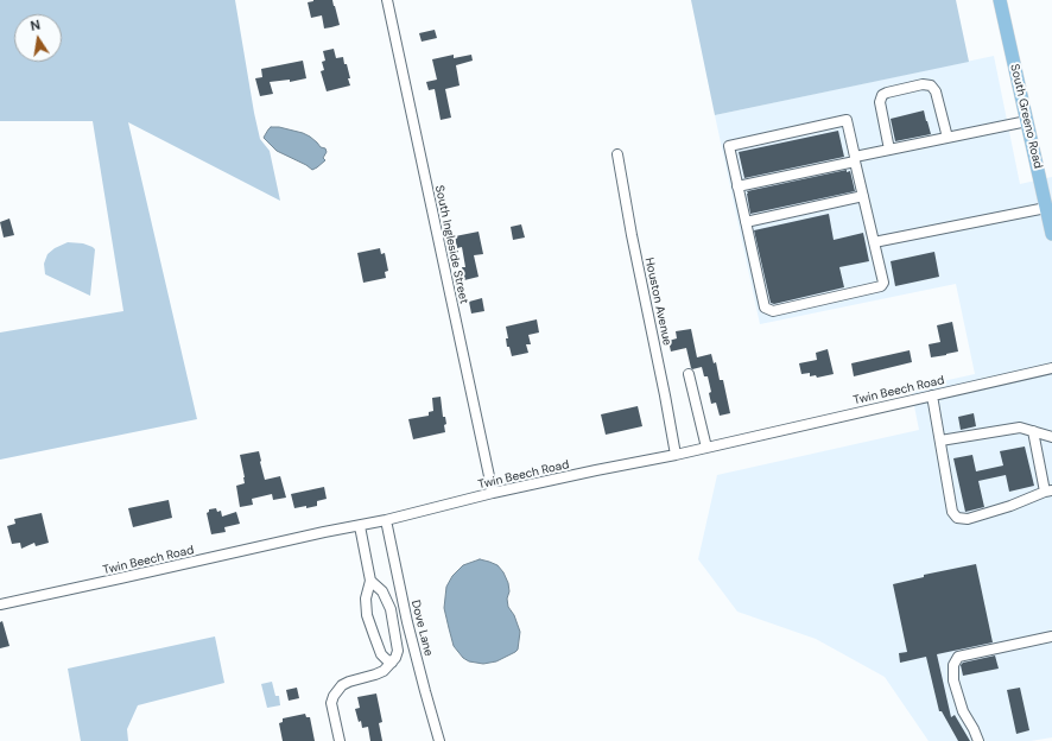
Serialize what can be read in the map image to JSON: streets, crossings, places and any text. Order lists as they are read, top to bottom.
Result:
{
  "streets": {
    "main road": ["South Greeno Road"],
    "street": [
      "South Ingleside Street",
      "Houston Avenue",
      "Twin Beech Road",
      "Dove Lane"
    ]
  },
  "crossings": [
    ["South Ingleside Street", "Twin Beech Road"],
    ["Houston Avenue", "Twin Beech Road"],
    ["Twin Beech Road", "Dove Lane"]
  ],
  "north": "top"
}
